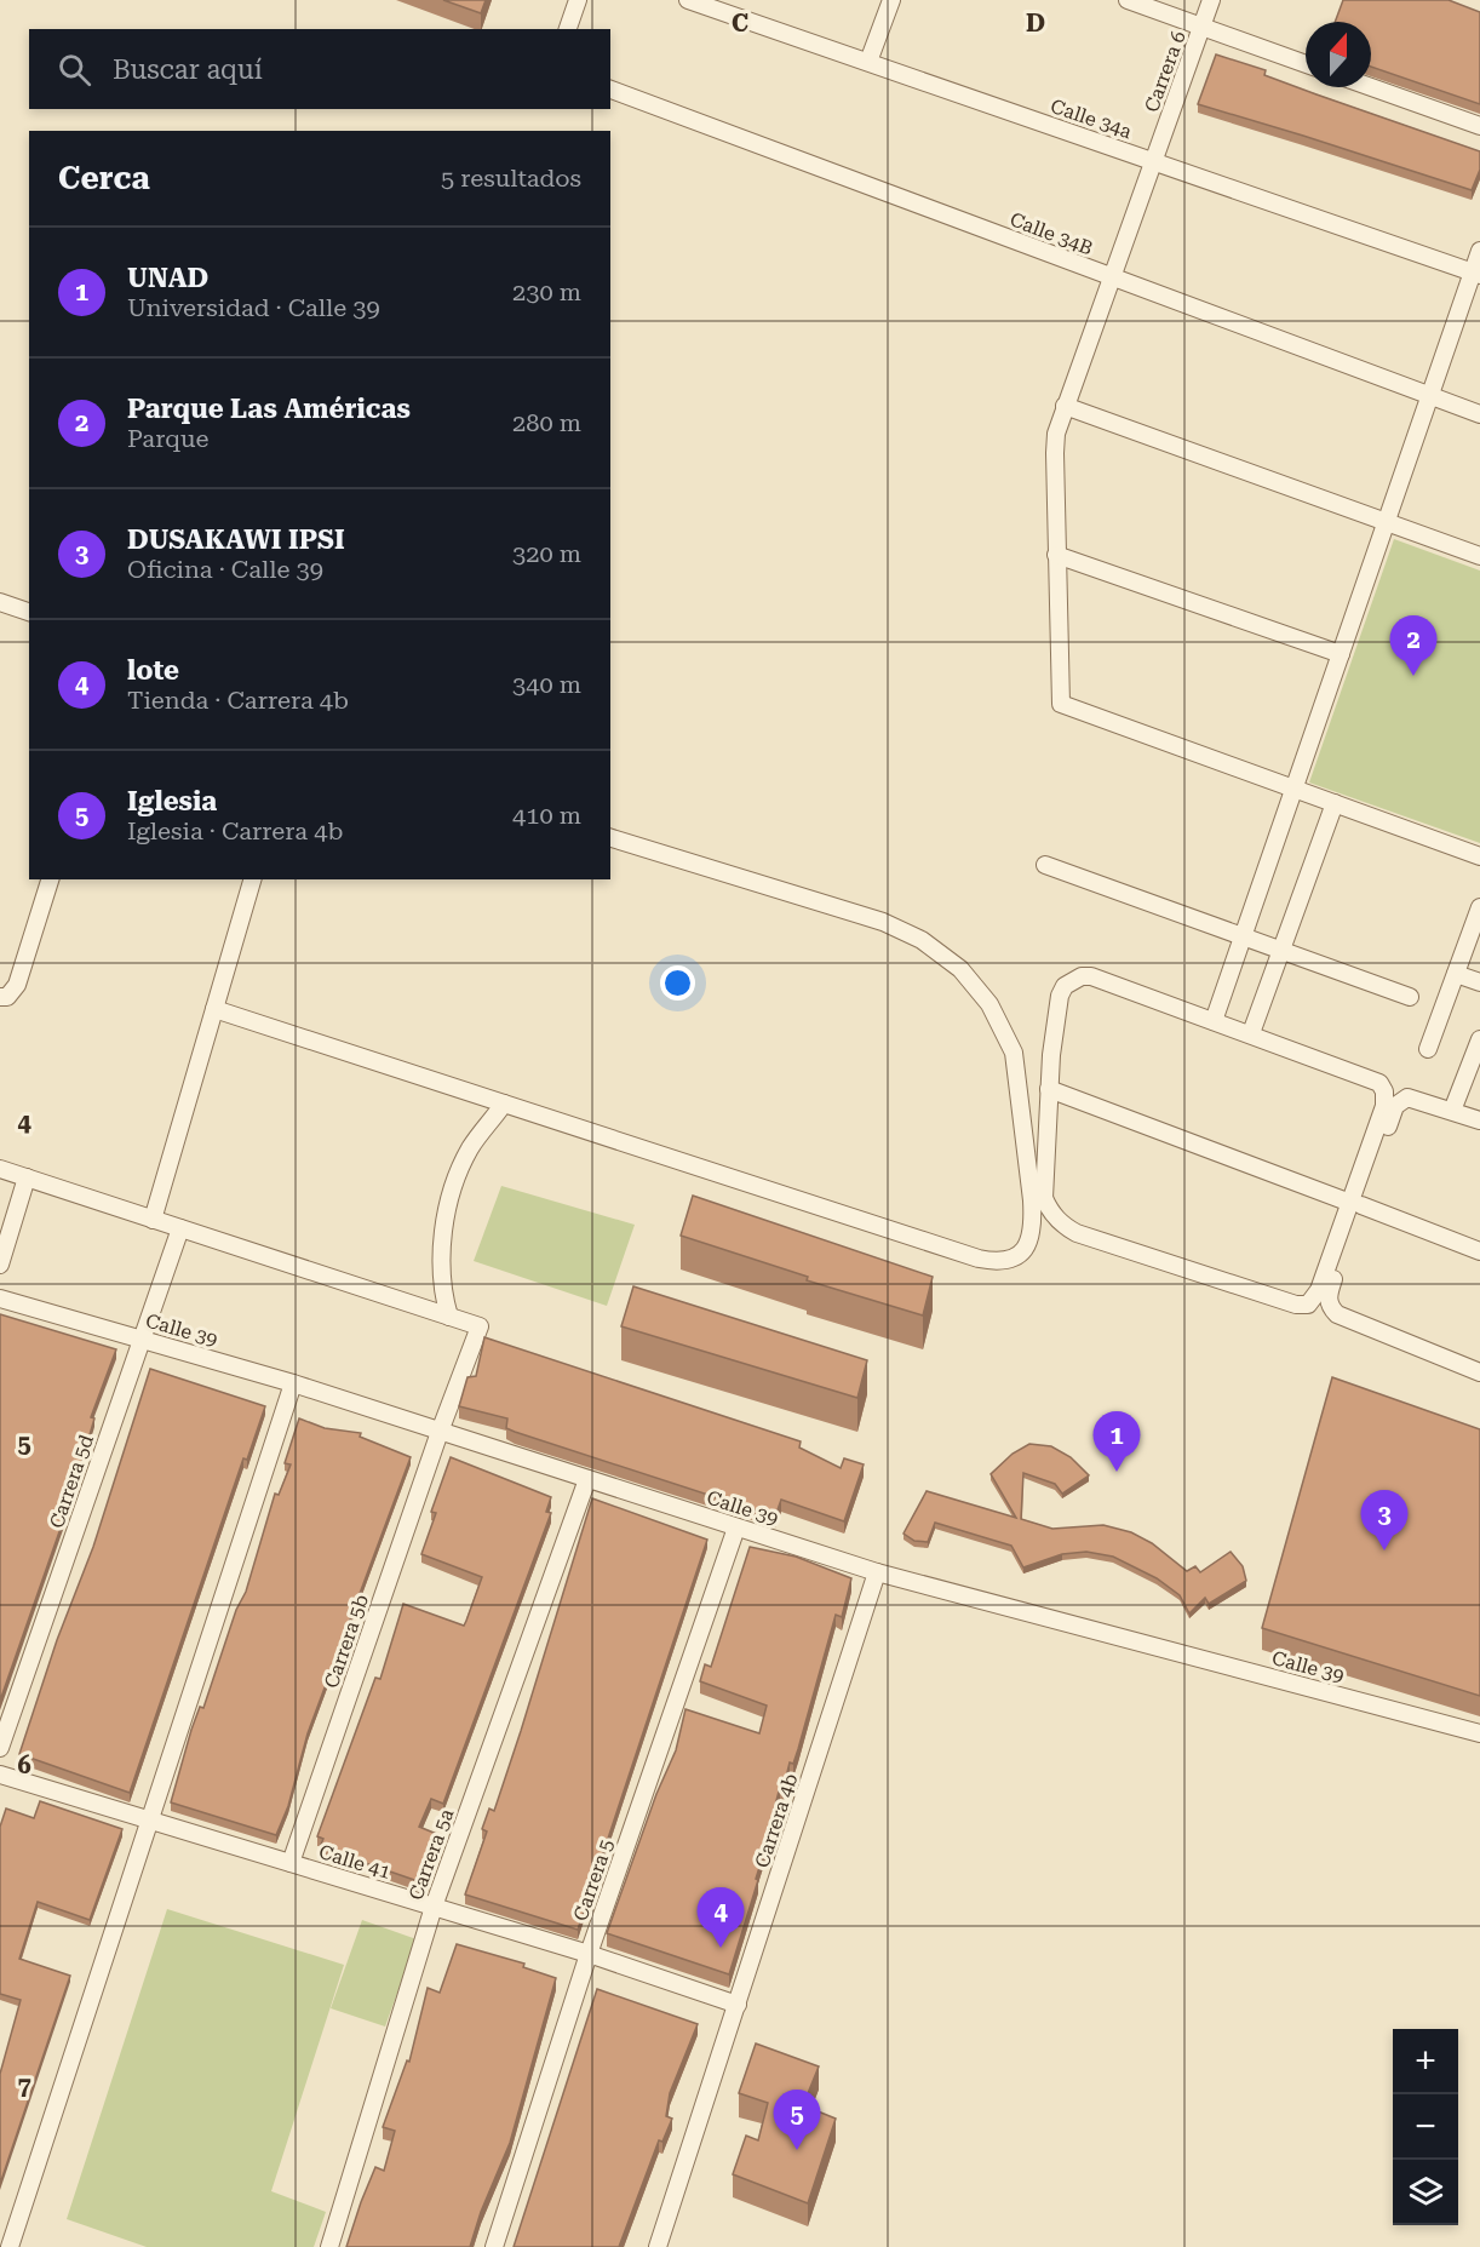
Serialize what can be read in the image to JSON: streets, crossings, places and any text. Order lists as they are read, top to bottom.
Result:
{
  "streets": {
    "street": [
      "Carrera 6",
      "Calle 34a",
      "Calle 34B",
      "Calle 39",
      "Carrera 5d",
      "Carrera 5b",
      "Carrera 4b",
      "Carrera 5a",
      "Calle 41",
      "Carrera 5"
    ]
  },
  "crossings": [
    ["Carrera 6", "Calle 34a"],
    ["Carrera 6", "Calle 34B"],
    ["Calle 39", "Carrera 5d"],
    ["Calle 39", "Carrera 5b"],
    ["Calle 39", "Carrera 4b"],
    ["Calle 39", "Carrera 5a"],
    ["Calle 39", "Carrera 5"],
    ["Carrera 5b", "Calle 41"],
    ["Carrera 4b", "Calle 41"],
    ["Carrera 5a", "Calle 41"],
    ["Calle 41", "Carrera 5"]
  ],
  "north": "top",
  "page": {
    "search": "Buscar aquí",
    "heading": ["Cerca", "5 resultados"],
    "list": [
      {
        "mark": "1",
        "name": "UNAD",
        "note": "Universidad · Calle 39",
        "value": "230 m"
      },
      {
        "mark": "2",
        "name": "Parque Las Américas",
        "note": "Parque",
        "value": "280 m"
      },
      {
        "mark": "3",
        "name": "DUSAKAWI IPSI",
        "note": "Oficina · Calle 39",
        "value": "320 m"
      },
      {
        "mark": "4",
        "name": "lote",
        "note": "Tienda · Carrera 4b",
        "value": "340 m"
      },
      {
        "mark": "5",
        "name": "Iglesia",
        "note": "Iglesia · Carrera 4b",
        "value": "410 m"
      }
    ],
    "pins": [
      "2",
      "1",
      "3",
      "4",
      "5"
    ],
    "map_buttons": ["+", "−"]
  },
  "grid": {
    "columns": ["C", "D"],
    "rows": [
      "4",
      "5",
      "6",
      "7"
    ]
  }
}
